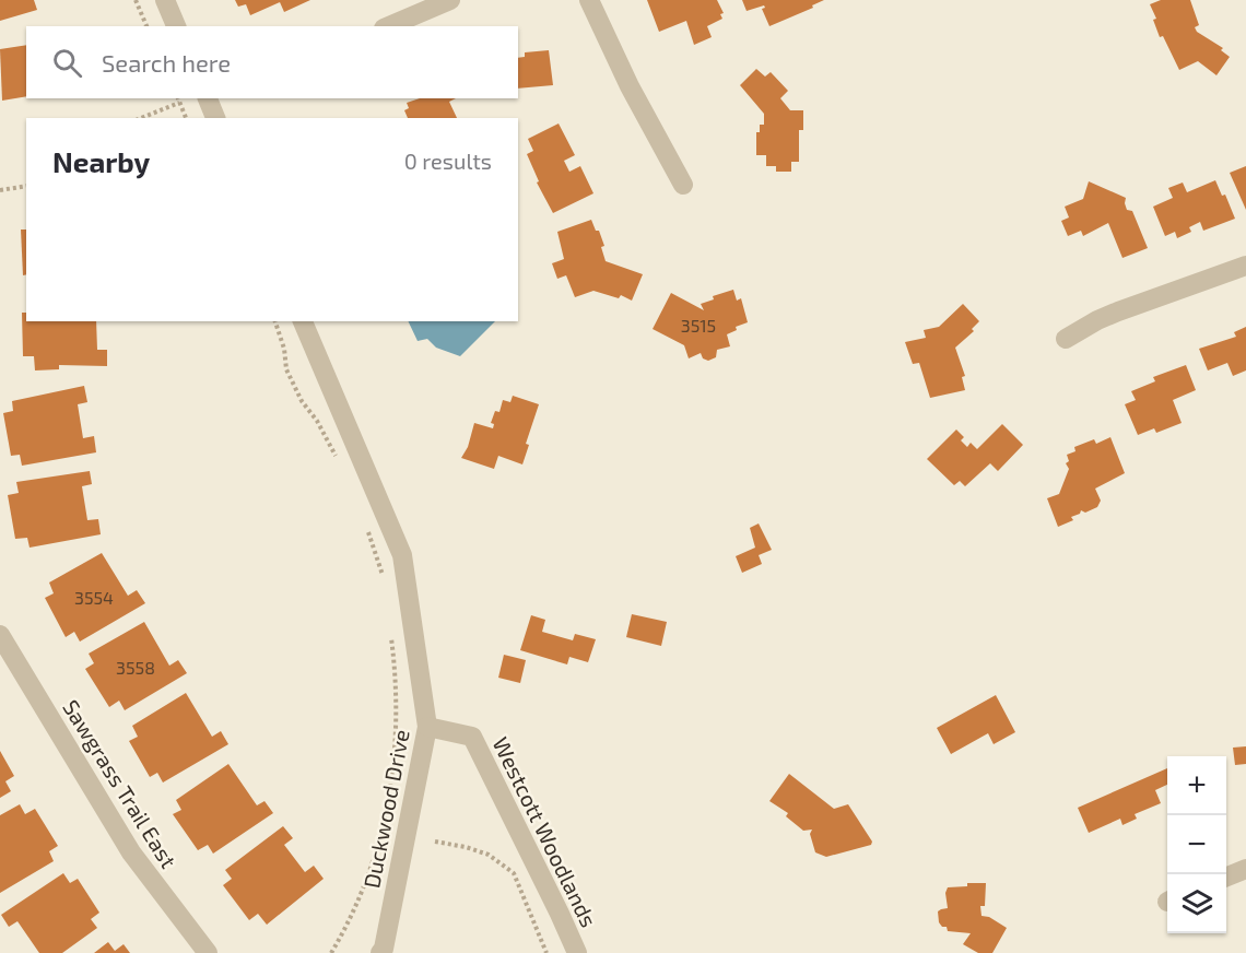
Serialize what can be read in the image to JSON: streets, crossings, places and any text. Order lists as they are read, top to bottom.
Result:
{
  "streets": {
    "street": ["Sawgrass Trail East", "Duckwood Drive", "Westcott Woodlands"]
  },
  "crossings": [
    ["Duckwood Drive", "Westcott Woodlands"]
  ],
  "house_numbers": ["3515", "3554", "3558"],
  "page": {
    "search": "Search here",
    "heading": ["Nearby", "0 results"],
    "map_buttons": ["+", "−"]
  }
}
